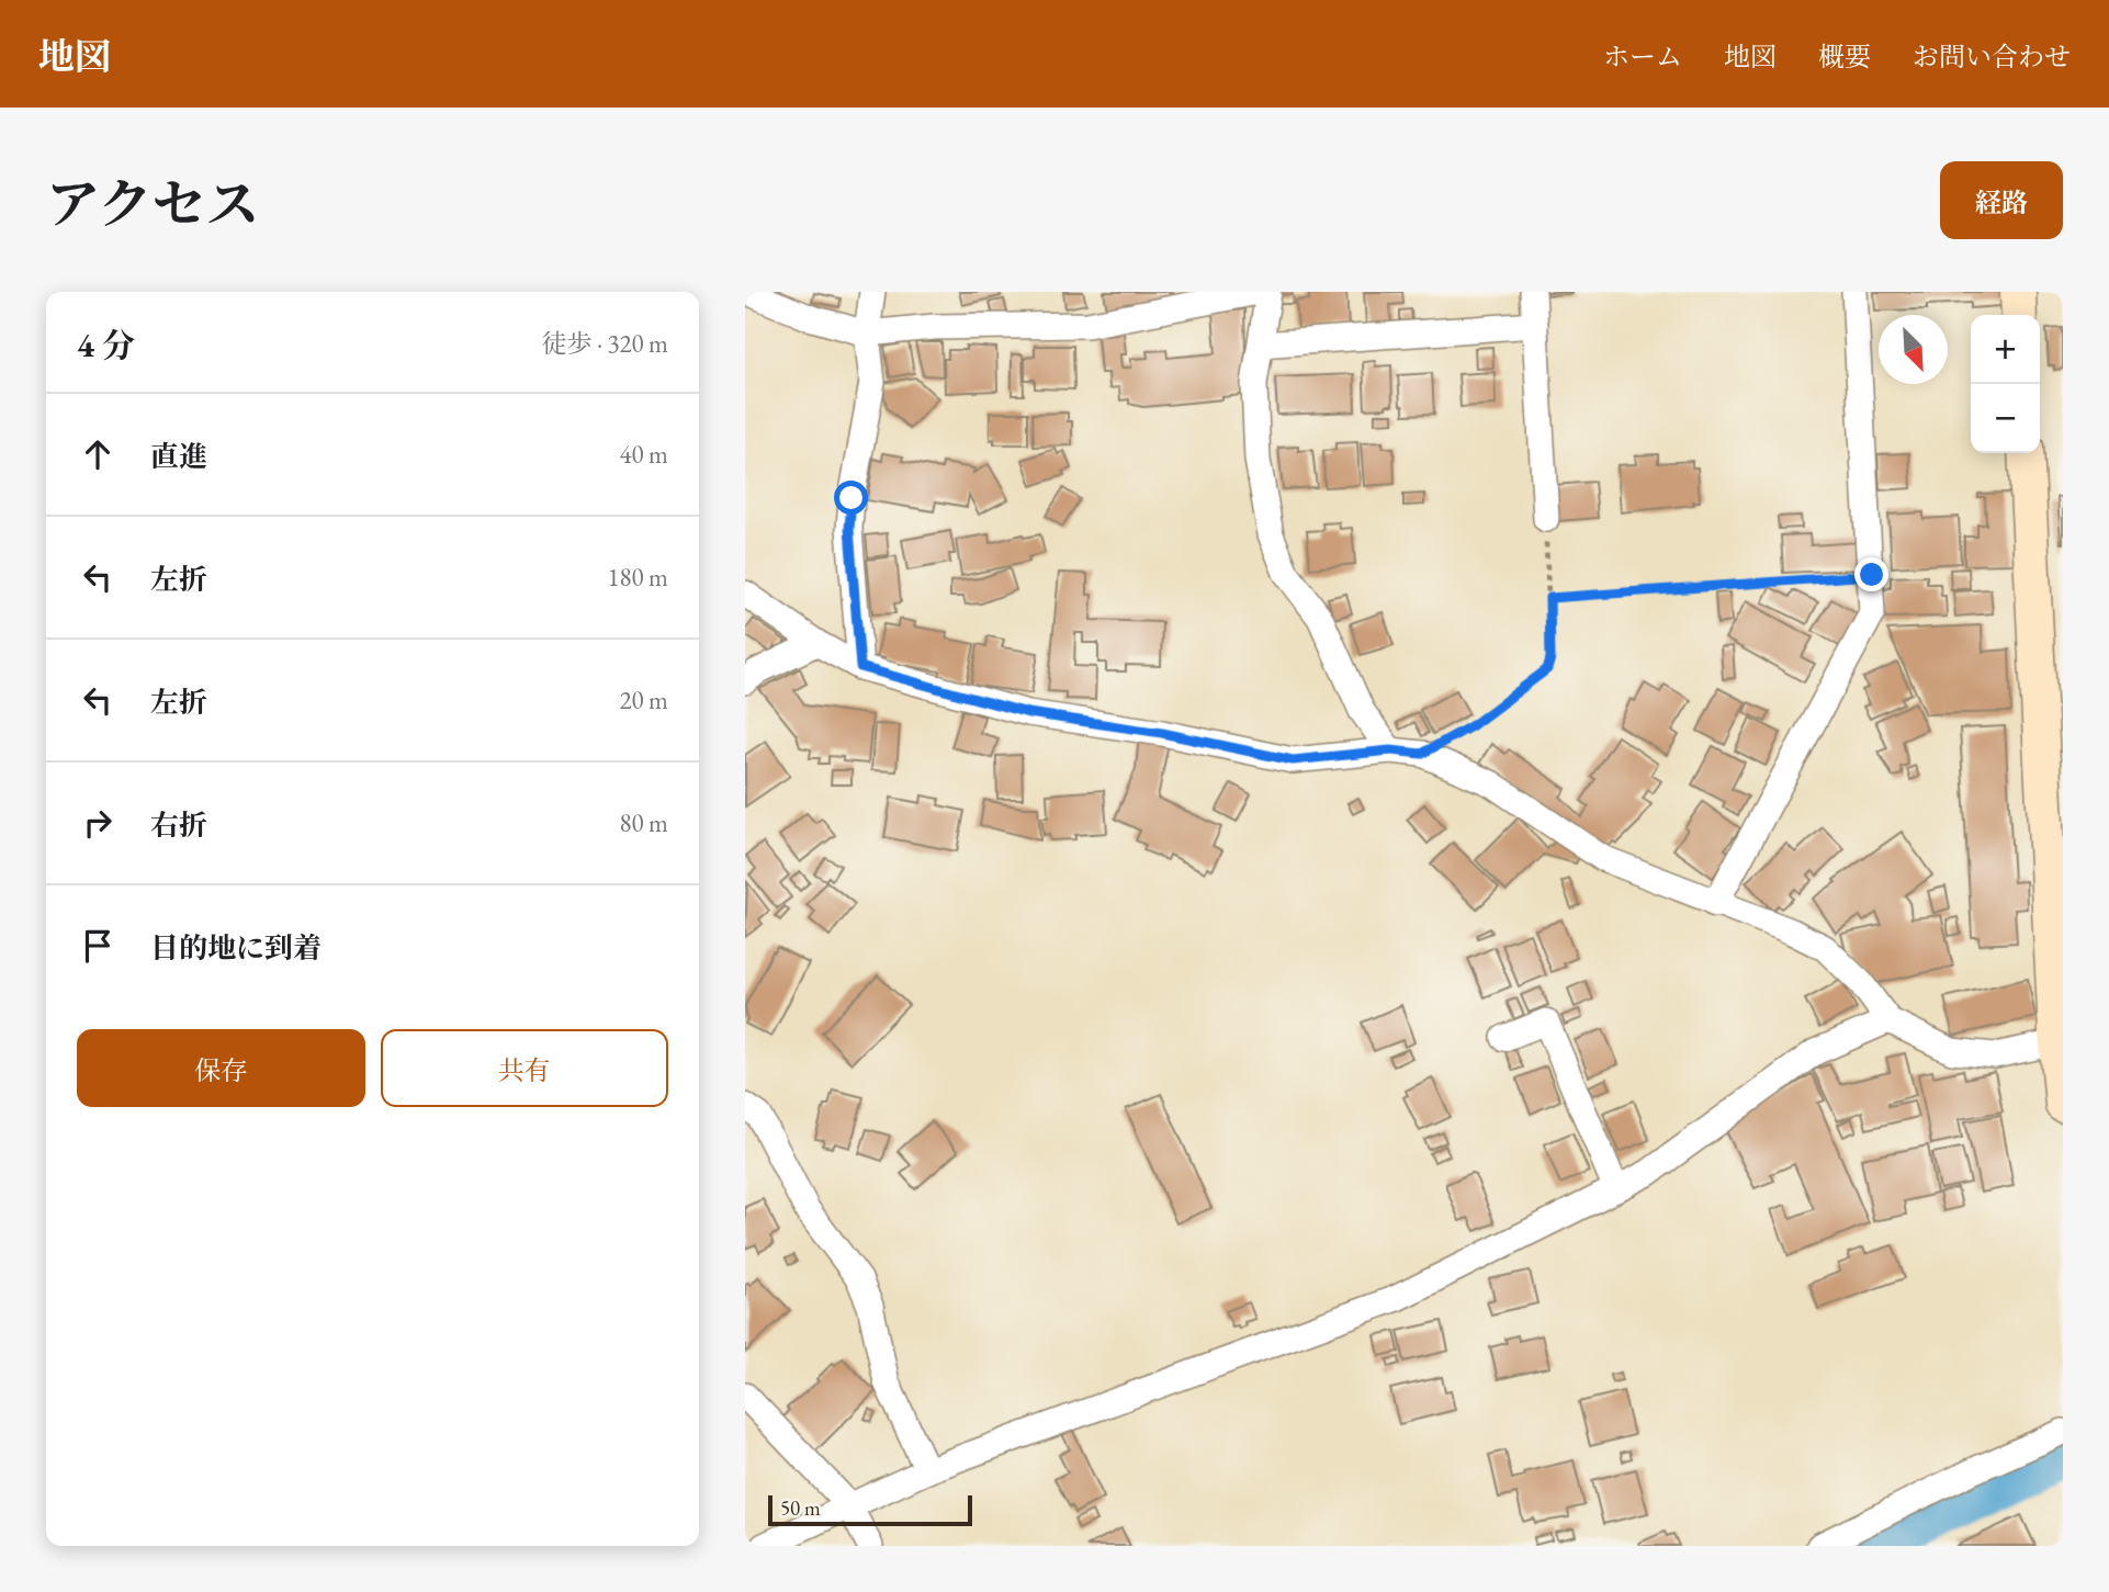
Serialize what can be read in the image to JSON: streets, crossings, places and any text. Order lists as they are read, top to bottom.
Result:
{
  "scale_bar": "50 m",
  "north": "bottom right",
  "page": {
    "header": "地図",
    "nav": [
      "ホーム",
      "地図",
      "概要",
      "お問い合わせ"
    ],
    "title": "アクセス",
    "buttons": [
      "経路",
      ["保存", "共有"]
    ],
    "heading": ["4 分", "徒歩 · 320 m"],
    "map_buttons": ["+", "−"],
    "list": [
      ["直進", "40 m"],
      ["左折", "180 m"],
      ["左折", "20 m"],
      ["右折", "80 m"],
      "目的地に到着"
    ],
    "scale": "50 m"
  }
}
